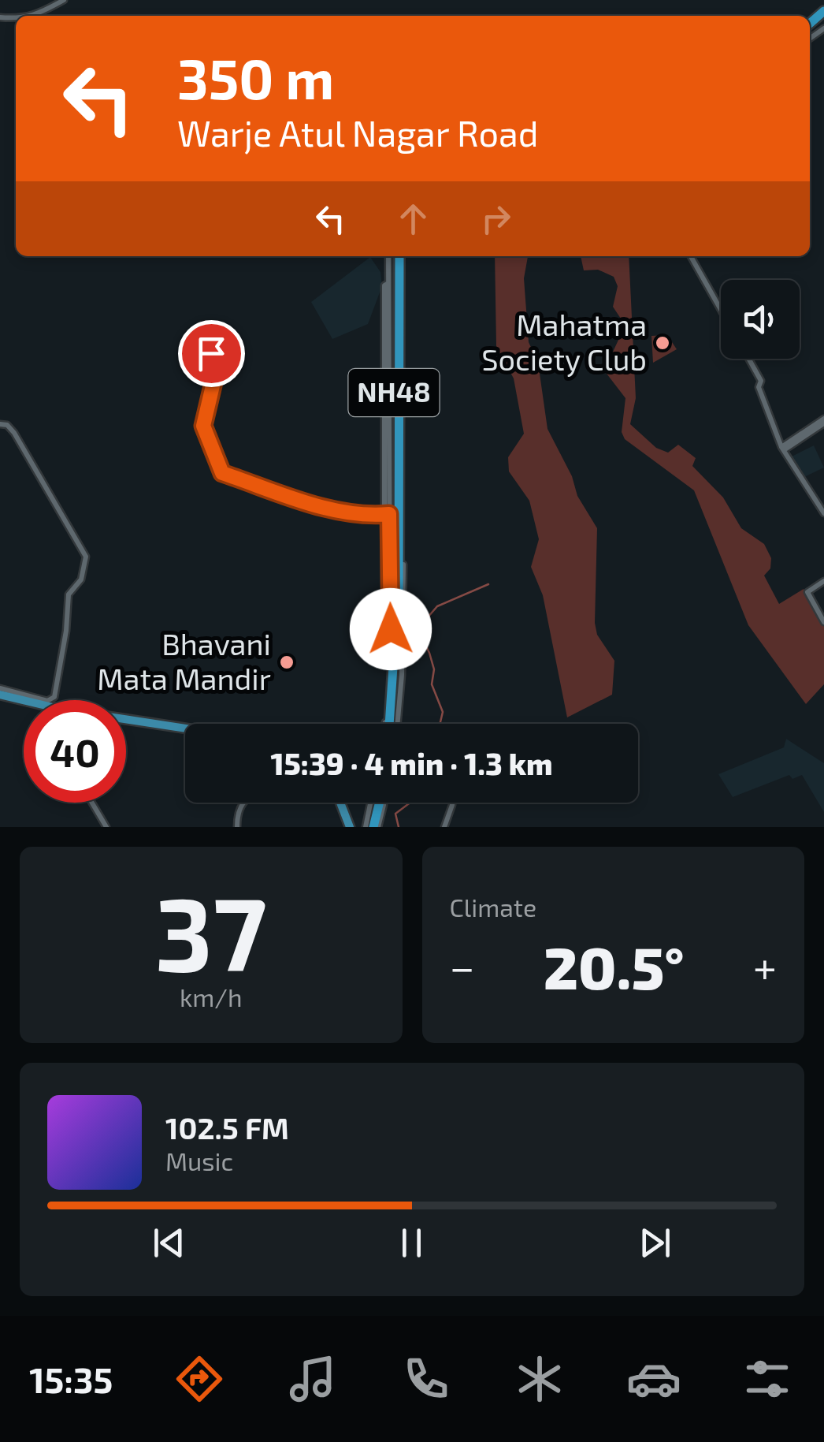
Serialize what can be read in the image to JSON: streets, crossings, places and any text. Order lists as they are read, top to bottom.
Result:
{
  "streets": {
    "highway": ["NH48"]
  },
  "places": ["Mahatma Society Club", "Bhavani Mata Mandir"],
  "page": {
    "turn": ["350 m", "Warje Atul Nagar Road"],
    "limit": "40",
    "trip": "15:39 · 4 min · 1.3 km",
    "tile": [
      ["37", "km/h"],
      "Climate"
    ],
    "heat": ["−", "20.5°", "+"],
    "song": ["102.5 FM", "Music"],
    "tabs": "15:35"
  }
}
